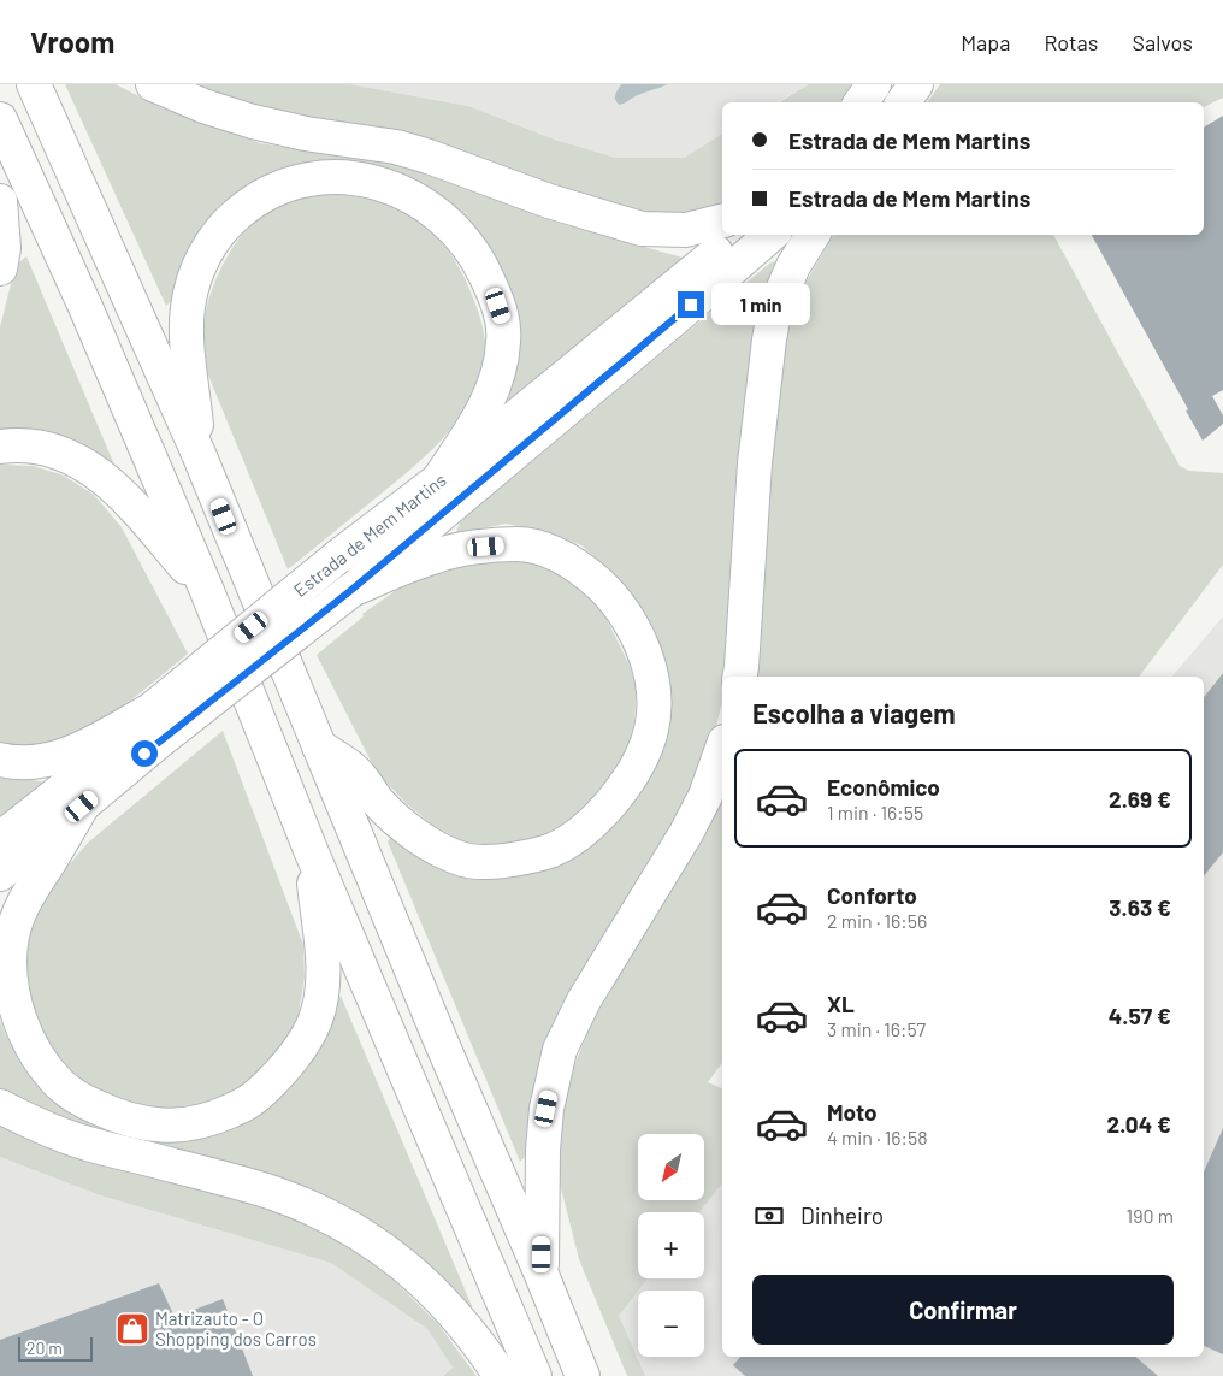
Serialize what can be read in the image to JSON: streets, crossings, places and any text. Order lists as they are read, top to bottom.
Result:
{
  "streets": {
    "main road": ["Estrada de Mem Martins"]
  },
  "places": {
    "shop": ["Matrizauto - O Shopping dos Carros"]
  },
  "scale_bar": "20 m",
  "north": "bottom left",
  "page": {
    "header": "Vroom",
    "nav": ["Mapa", "Rotas", "Salvos"],
    "banner": ["Estrada de Mem Martins", "Estrada de Mem Martins"],
    "bubble": "1 min",
    "heading": "Escolha a viagem",
    "list": [
      {
        "name": "Econômico",
        "note": "1 min · 16:55",
        "value": "2.69 €"
      },
      {
        "name": "Conforto",
        "note": "2 min · 16:56",
        "value": "3.63 €"
      },
      {
        "name": "XL",
        "note": "3 min · 16:57",
        "value": "4.57 €"
      },
      {
        "name": "Moto",
        "note": "4 min · 16:58",
        "value": "2.04 €"
      }
    ],
    "map_buttons": ["+", "−"],
    "pay": ["Dinheiro", "190 m"],
    "buttons": "Confirmar",
    "scale": "20 m"
  }
}
